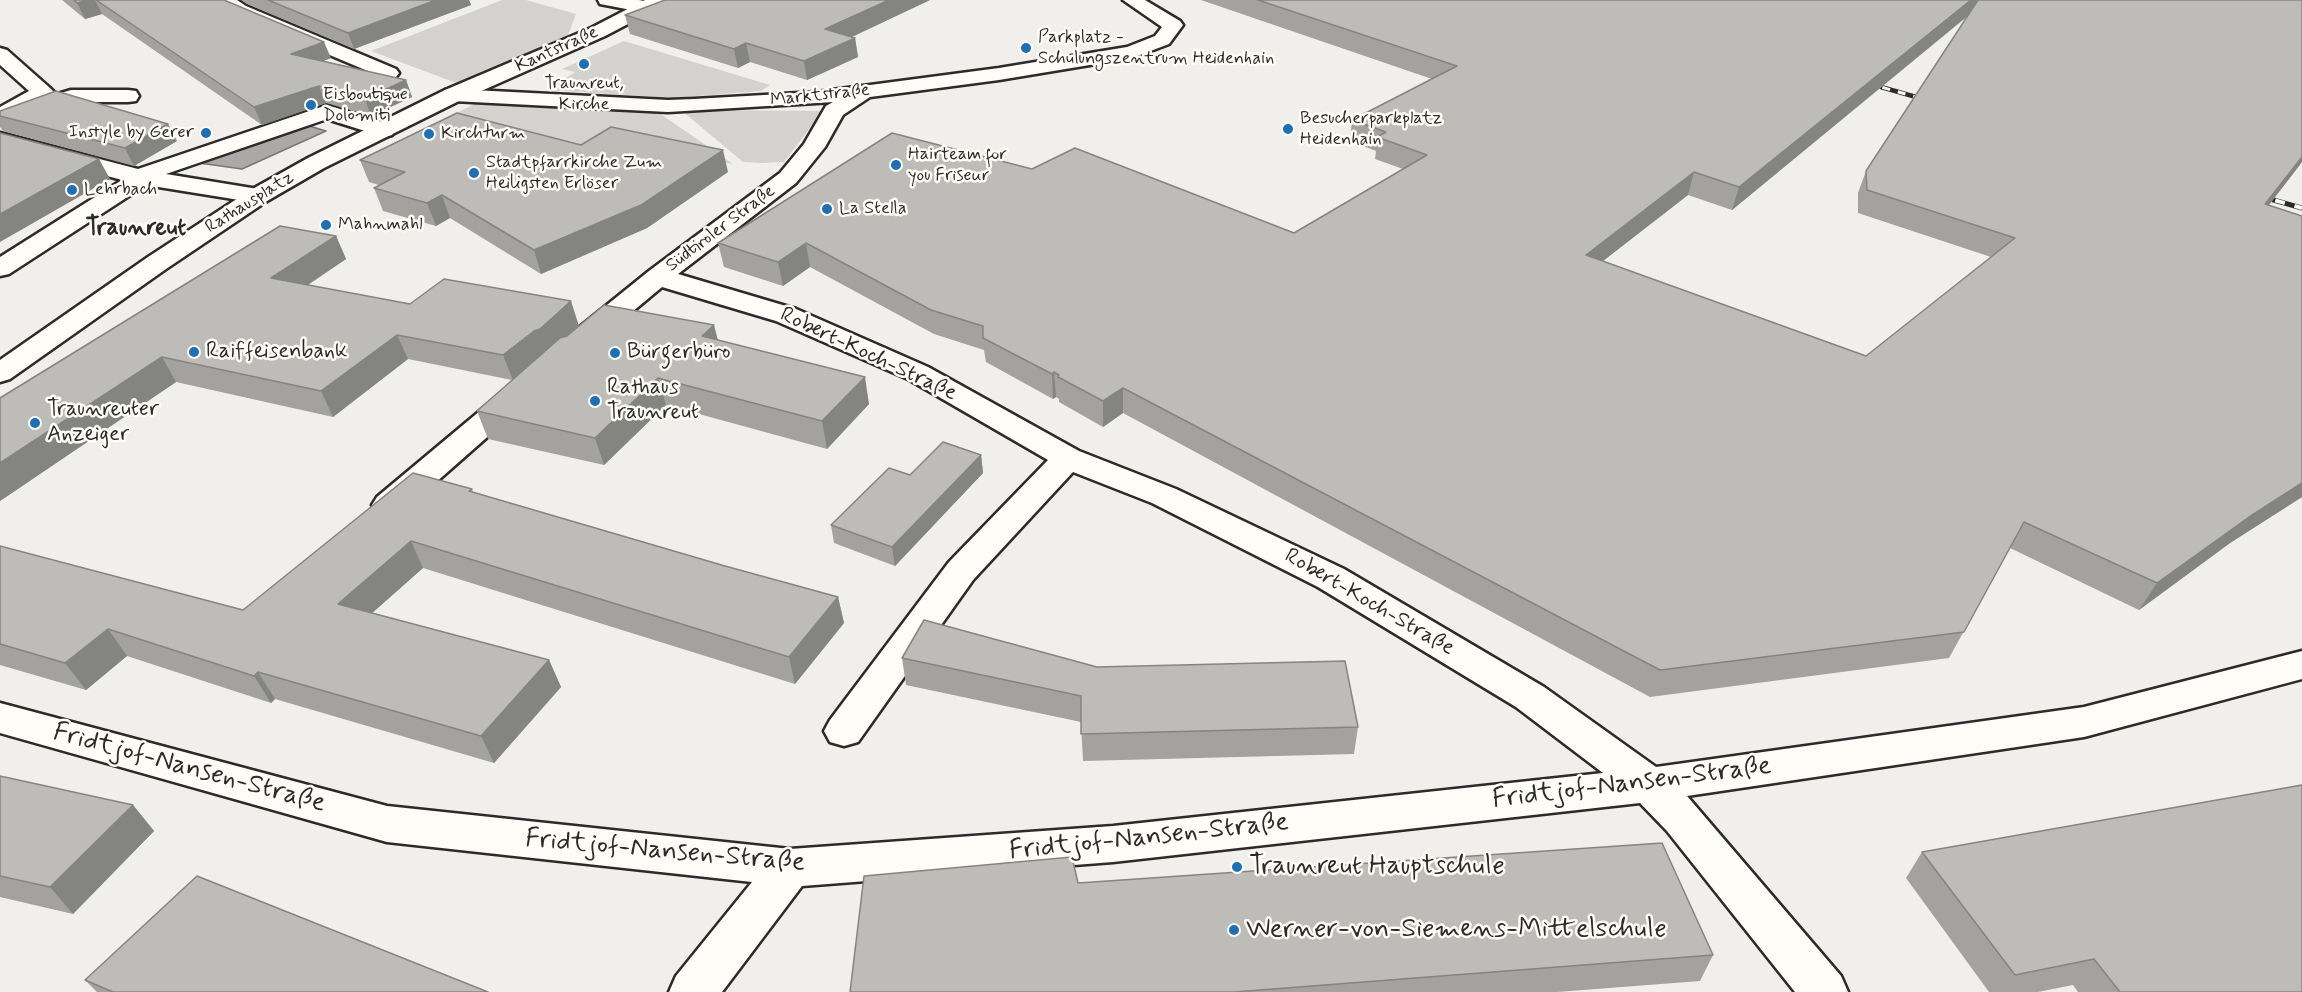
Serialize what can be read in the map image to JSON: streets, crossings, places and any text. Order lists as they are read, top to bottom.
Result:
{
  "streets": {
    "street": [
      "Kantstraße",
      "Marktstraße",
      "Rathausplatz",
      "Südtiroler Straße",
      "Robert-Koch-Straße",
      "Fridtjof-Nansen-Straße"
    ]
  },
  "crossings": [
    ["Kantstraße", "Marktstraße"],
    ["Kantstraße", "Rathausplatz"],
    ["Marktstraße", "Rathausplatz"],
    ["Marktstraße", "Südtiroler Straße"],
    ["Südtiroler Straße", "Robert-Koch-Straße"],
    ["Robert-Koch-Straße", "Fridtjof-Nansen-Straße"]
  ],
  "districts": ["Traunreut"],
  "places": [
    "Parkplatz - Schulungszentrum Heidenhain",
    "Traunreut, Kirche",
    "Eisboutique Dolomiti",
    "Besucherparkplatz Heidenhain",
    "Instyle by Gerer",
    "Kirchturm",
    "Hairteam for you Friseur",
    "Stadtpfarrkirche Zum Heiligsten Erlöser",
    "Lehrbach",
    "La Stella",
    "Mahnmahl",
    "Raiffeisenbank",
    "Bürgerbüro",
    "Rathaus Traunreut",
    "Traunreuter Anzeiger",
    "Traunreut Hauptschule",
    "Werner-von-Siemens-Mittelschule"
  ]
}
